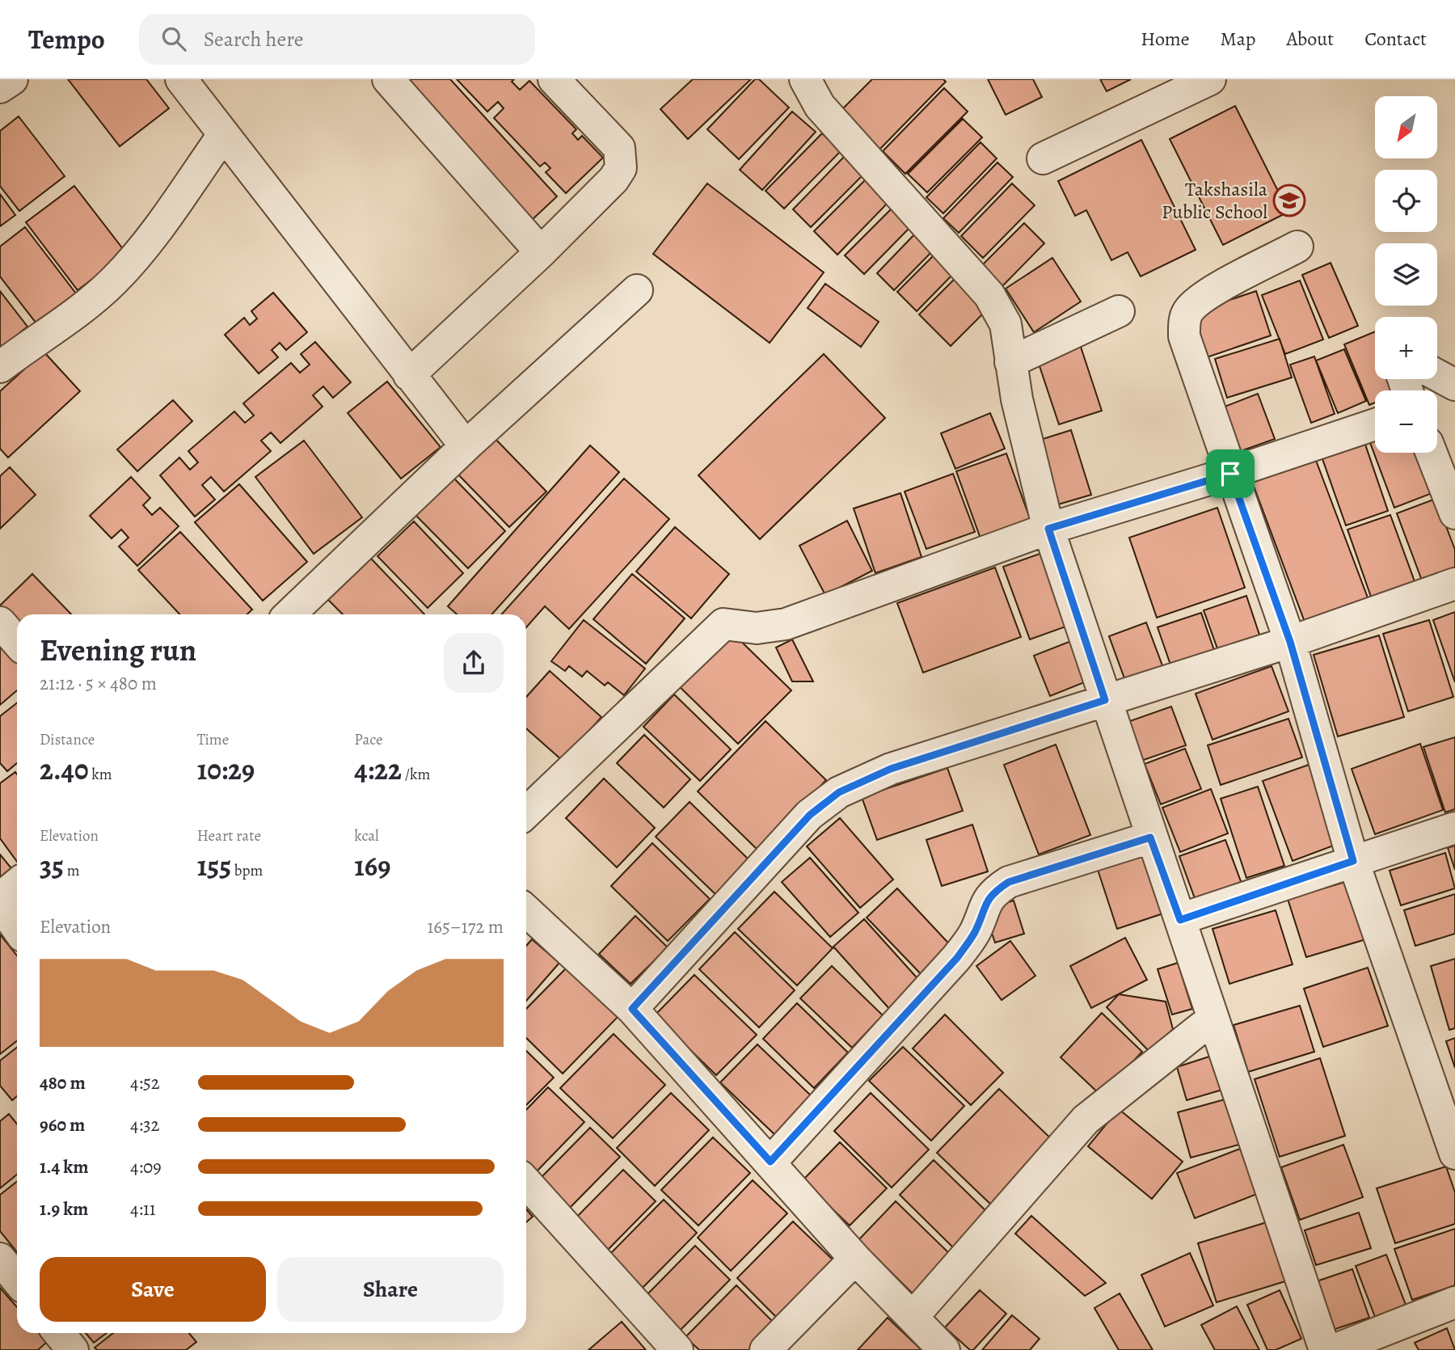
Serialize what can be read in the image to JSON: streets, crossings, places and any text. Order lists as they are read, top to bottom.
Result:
{
  "places": {
    "school or university": ["Takshasila Public School"]
  },
  "north": "bottom left",
  "page": {
    "header": "Tempo",
    "search": "Search here",
    "nav": [
      "Home",
      "Map",
      "About",
      "Contact"
    ],
    "map_buttons": ["+", "−"],
    "heading": ["Evening run", "21:12 · 5 × 480 m"],
    "stats": [
      ["Distance", "2.40 km"],
      ["Time", "10:29"],
      ["Pace", "4:22 /km"],
      ["Elevation", "35 m"],
      ["Heart rate", "155 bpm"],
      ["kcal", "169"]
    ],
    "chart": ["Elevation", "165–172 m"],
    "list": [
      {
        "name": "480 m",
        "note": "4:52"
      },
      {
        "name": "960 m",
        "note": "4:32"
      },
      {
        "name": "1.4 km",
        "note": "4:09"
      },
      {
        "name": "1.9 km",
        "note": "4:11"
      }
    ],
    "buttons": ["Save", "Share"]
  }
}
